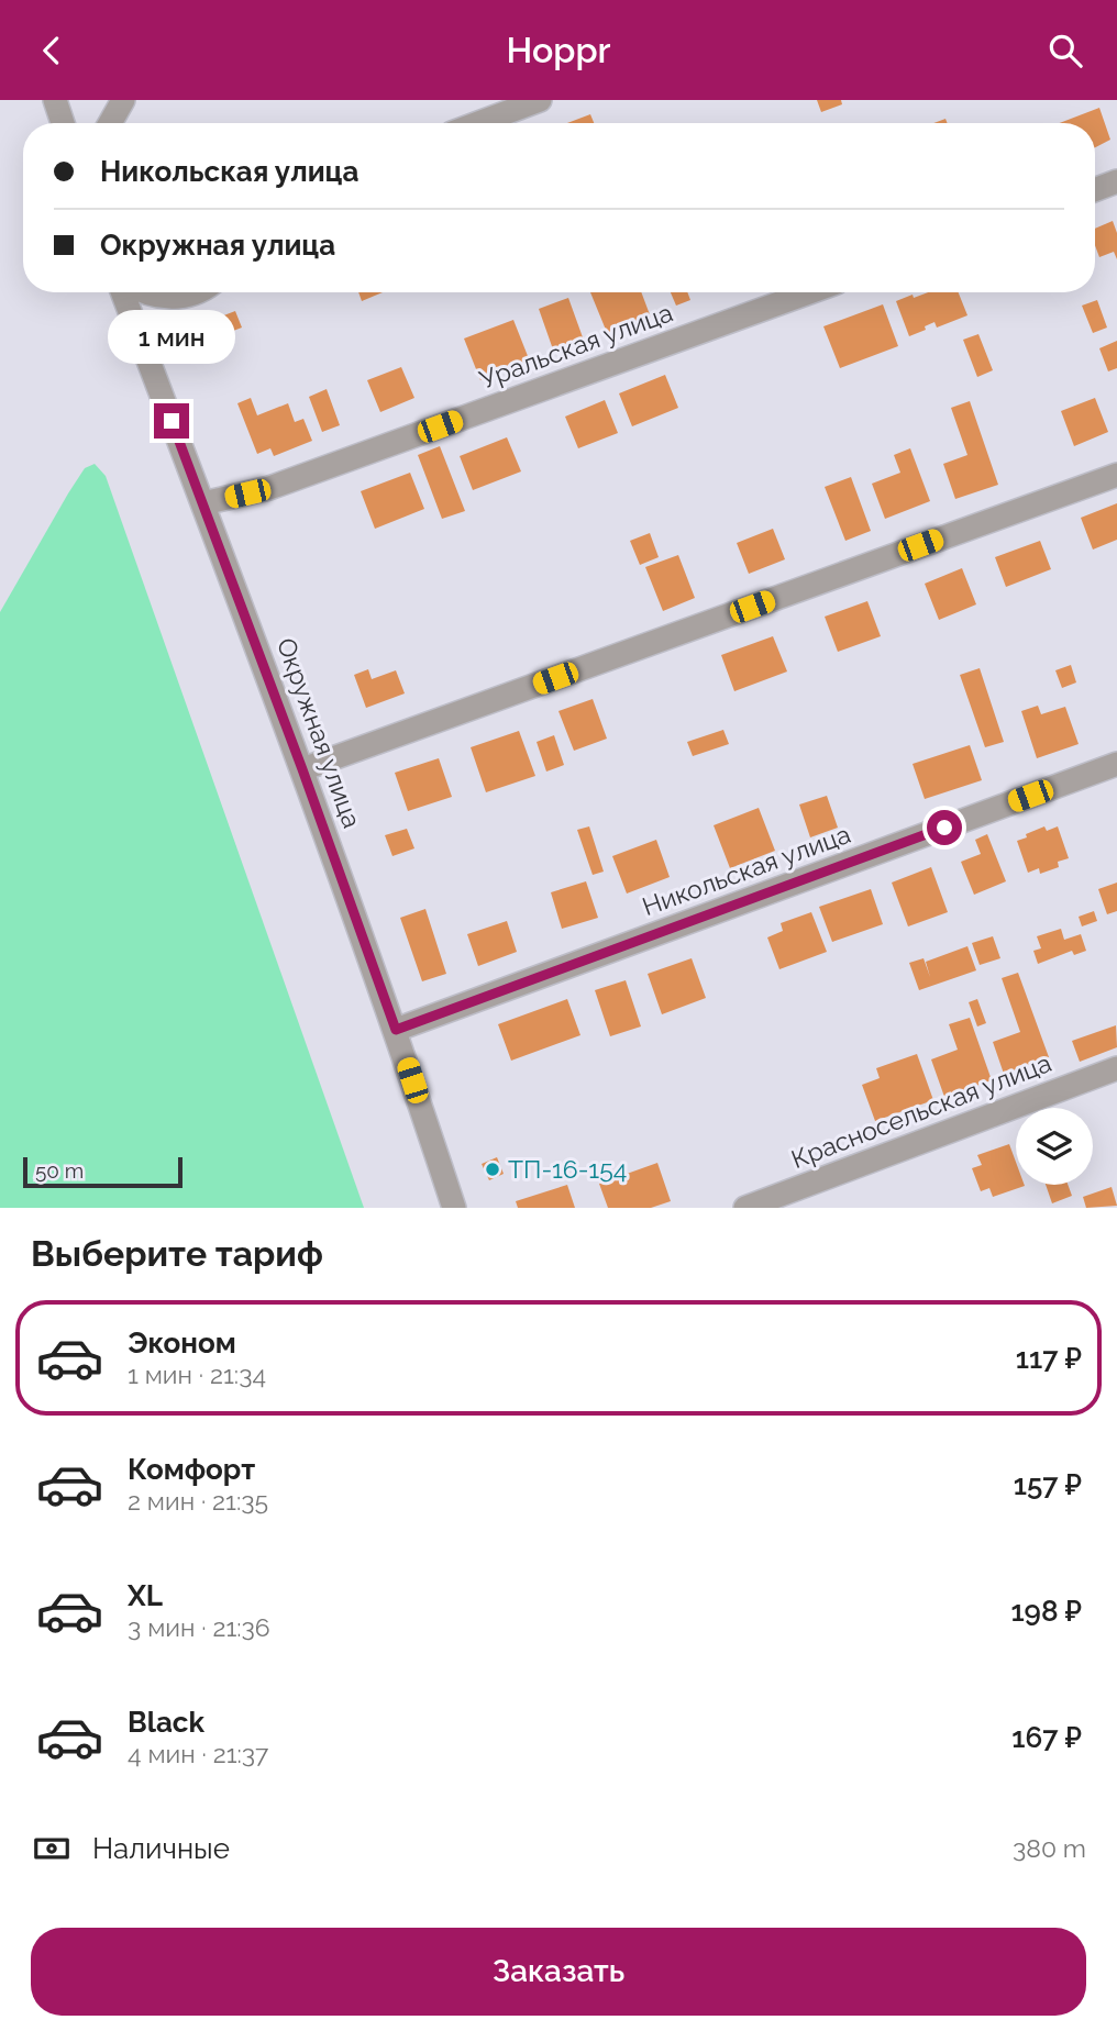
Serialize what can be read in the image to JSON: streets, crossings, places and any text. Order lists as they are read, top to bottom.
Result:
{
  "streets": {
    "street": [
      "Уральская улица",
      "Окружная улица",
      "Никольская улица",
      "Красносельская улица"
    ]
  },
  "crossings": [
    ["Уральская улица", "Окружная улица"],
    ["Окружная улица", "Никольская улица"]
  ],
  "places": ["ТП-16-154"],
  "scale_bar": "50 m",
  "page": {
    "header": "Hoppr",
    "banner": ["Никольская улица", "Окружная улица"],
    "bubble": "1 мин",
    "scale": "50 m",
    "heading": "Выберите тариф",
    "list": [
      {
        "name": "Эконом",
        "note": "1 мин · 21:34",
        "value": "117 ₽"
      },
      {
        "name": "Комфорт",
        "note": "2 мин · 21:35",
        "value": "157 ₽"
      },
      {
        "name": "XL",
        "note": "3 мин · 21:36",
        "value": "198 ₽"
      },
      {
        "name": "Black",
        "note": "4 мин · 21:37",
        "value": "167 ₽"
      }
    ],
    "pay": ["Наличные", "380 m"],
    "buttons": "Заказать"
  }
}
